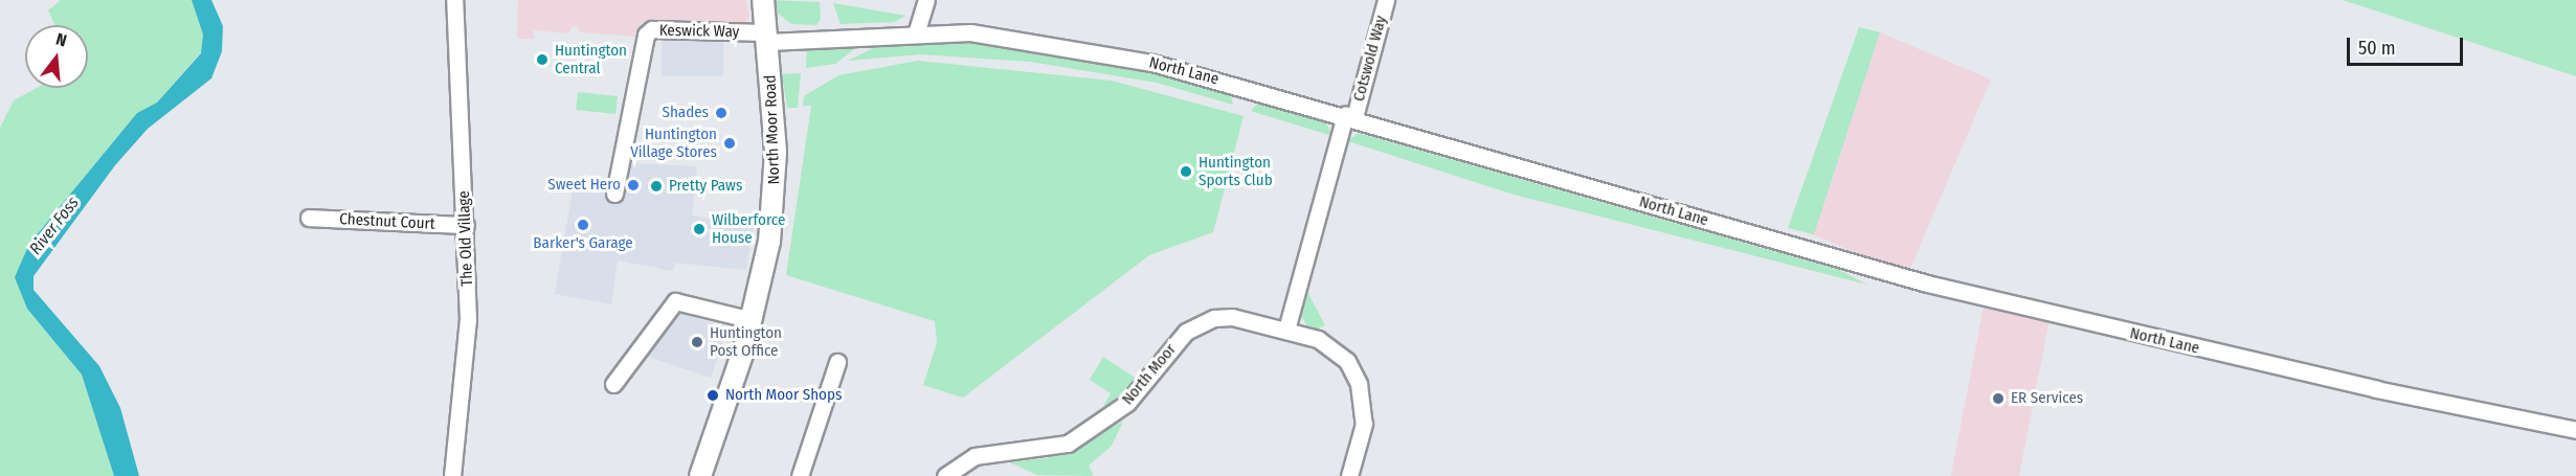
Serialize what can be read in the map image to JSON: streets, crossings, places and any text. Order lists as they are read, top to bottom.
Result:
{
  "streets": {
    "street": [
      "Keswick Way",
      "Cotswold Way",
      "North Lane",
      "North Moor Road",
      "Chestnut Court",
      "The Old Village",
      "North Moor"
    ]
  },
  "crossings": [
    ["Keswick Way", "North Lane"],
    ["Keswick Way", "North Moor Road"],
    ["Cotswold Way", "North Lane"],
    ["North Lane", "North Moor Road"],
    ["Chestnut Court", "The Old Village"]
  ],
  "water": ["River Foss"],
  "places": [
    "Huntington Central",
    "Shades",
    "Huntington Village Stores",
    "Huntington Sports Club",
    "Sweet Hero",
    "Pretty Paws",
    "Barker's Garage",
    "Wilberforce House",
    "Huntington Post Office",
    "North Moor Shops",
    "ER Services"
  ],
  "scale_bar": "50 m",
  "north": "top"
}
